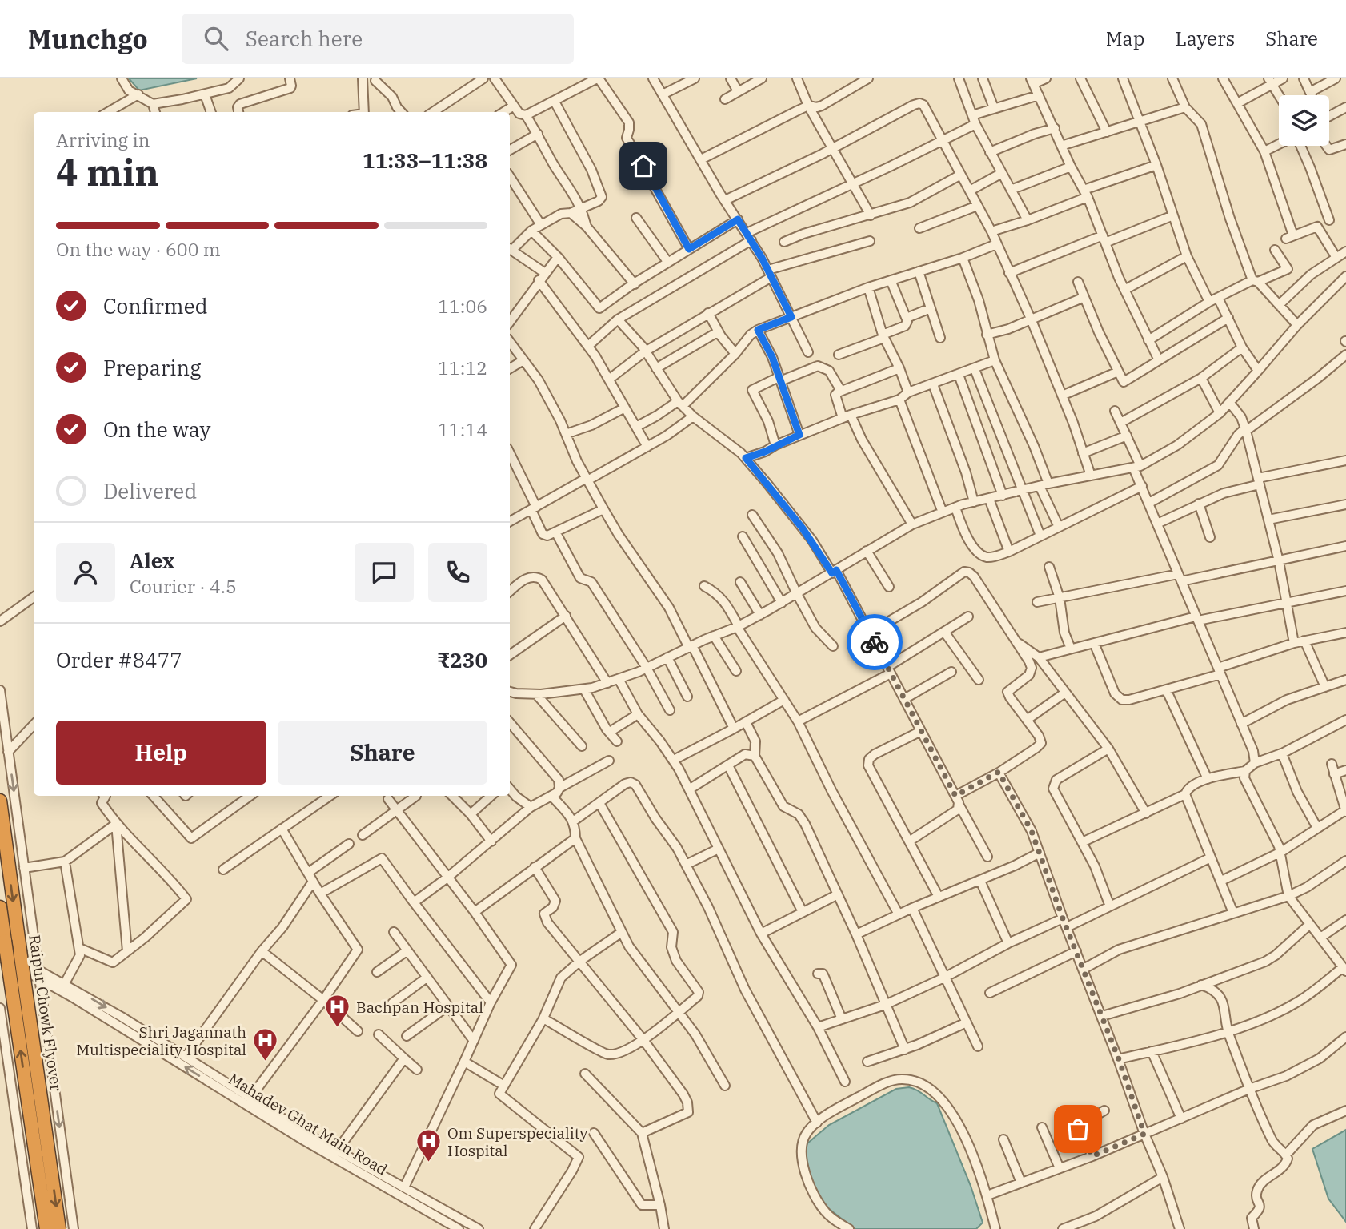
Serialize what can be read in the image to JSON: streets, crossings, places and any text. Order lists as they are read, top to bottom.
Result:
{
  "streets": {
    "highway": ["Raipur Chowk Flyover"],
    "street": ["Mahadev Ghat Main Road"]
  },
  "places": {
    "hospital": ["Bachpan Hospital", "Shri Jagannath Multispeciality Hospital", "Om Superspeciality Hospital"]
  },
  "page": {
    "header": "Munchgo",
    "search": "Search here",
    "nav": ["Map", "Layers", "Share"],
    "heading": ["4 min", "Arriving in", "11:33–11:38"],
    "panel": [
      "Alex",
      "Courier · 4.5",
      "Order #8477",
      "₹230"
    ],
    "bar": "On the way · 600 m",
    "list": [
      ["Confirmed", "11:06"],
      ["Preparing", "11:12"],
      ["On the way", "11:14"],
      "Delivered"
    ],
    "buttons": ["Help", "Share"]
  }
}
